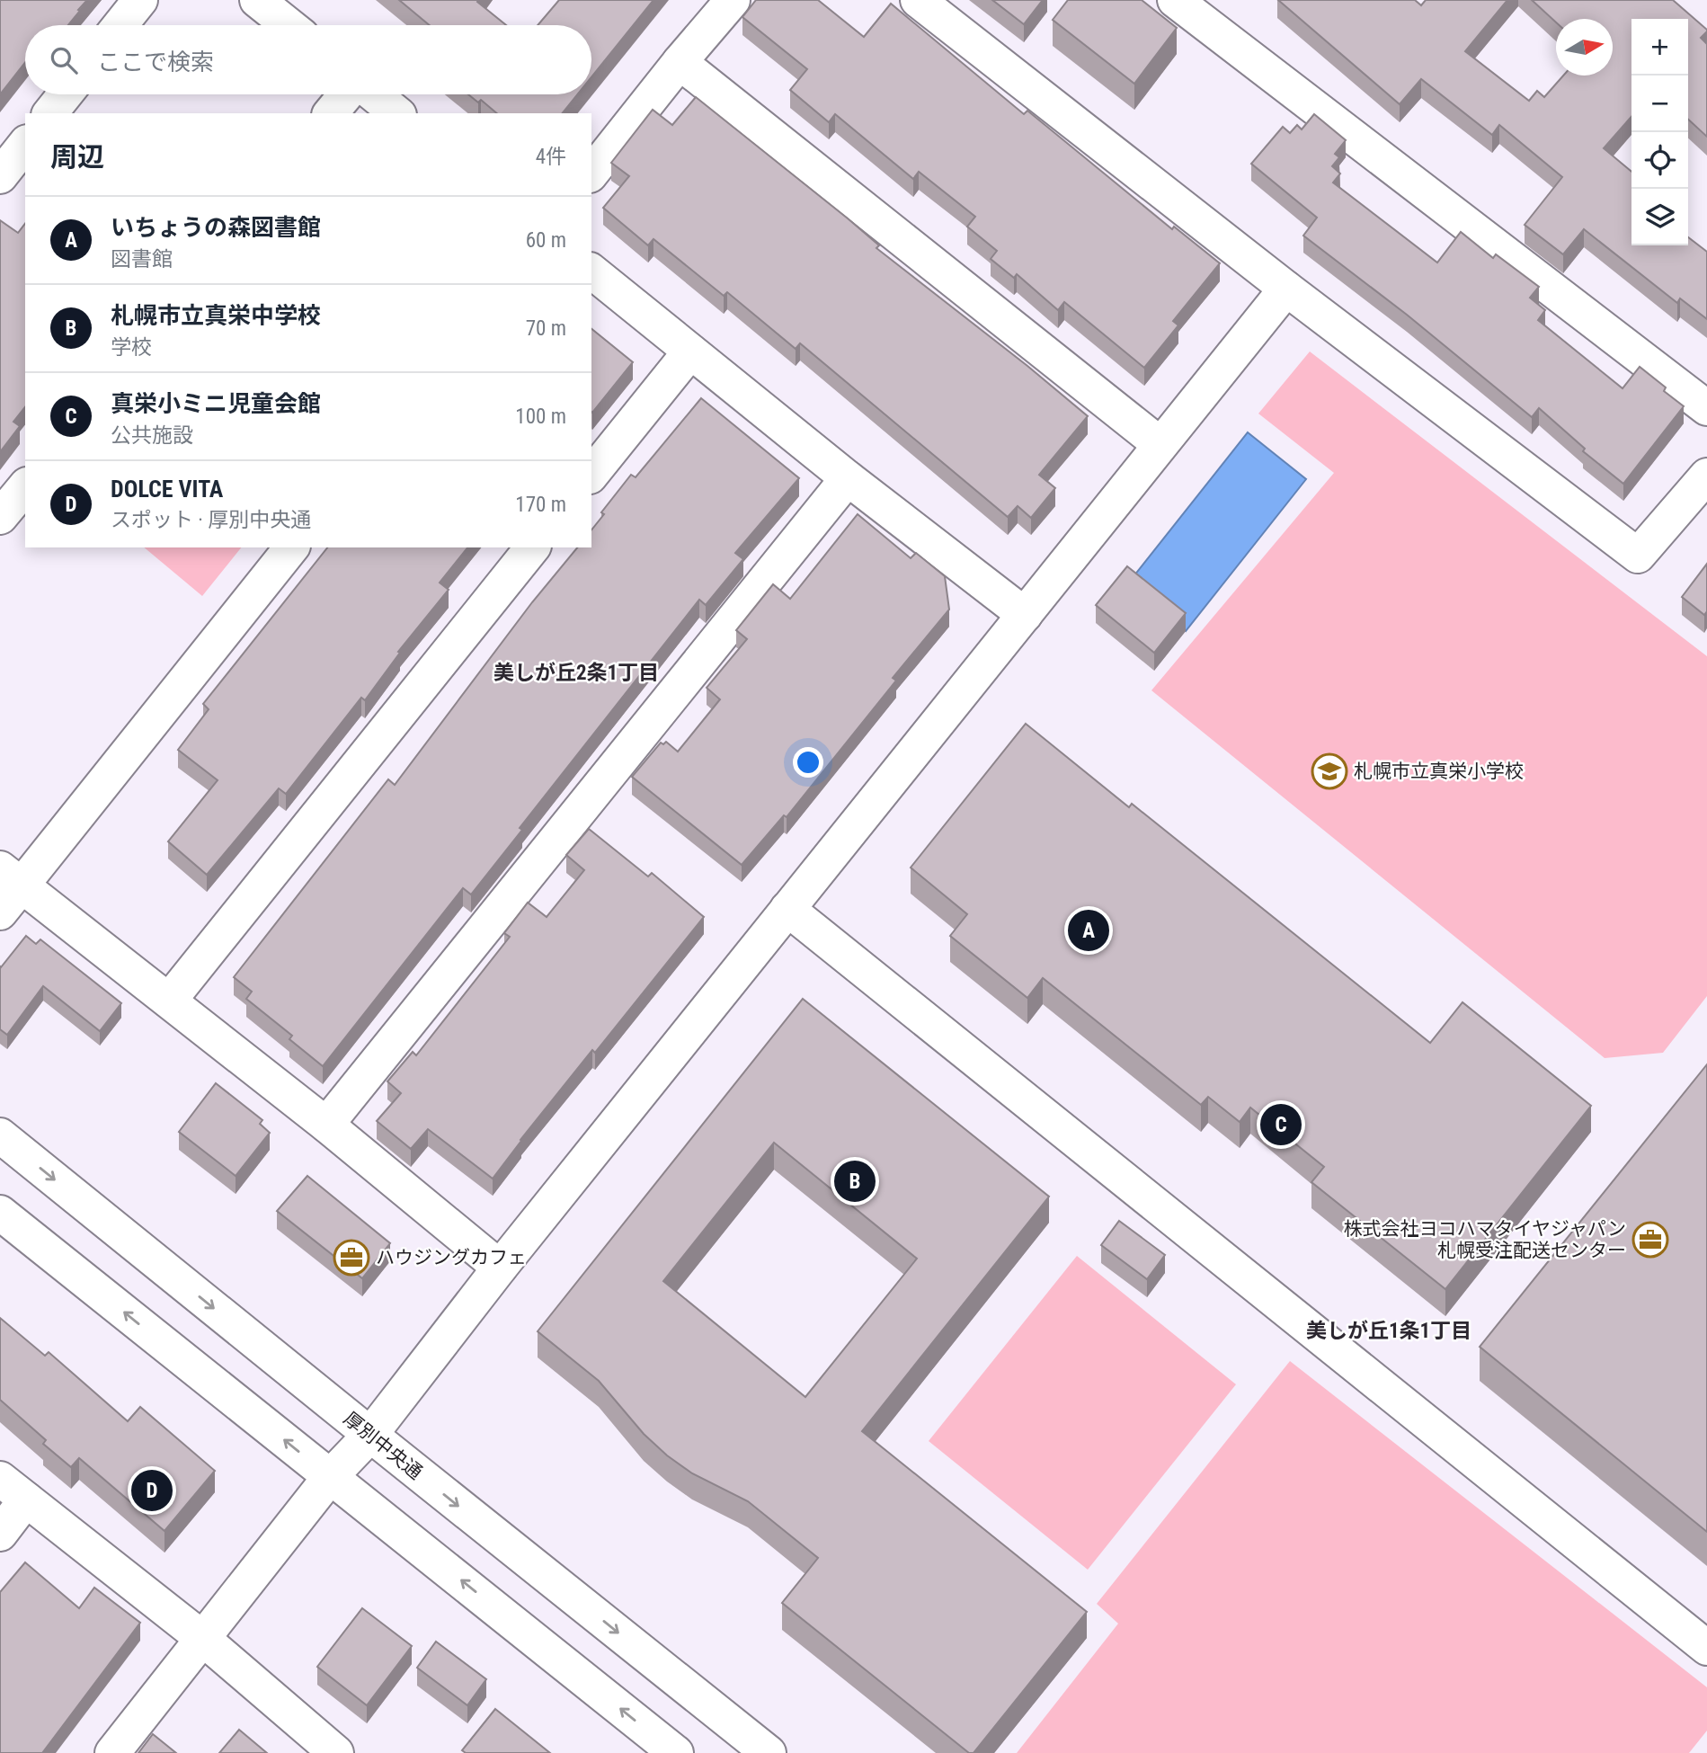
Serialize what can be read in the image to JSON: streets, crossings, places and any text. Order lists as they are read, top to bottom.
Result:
{
  "streets": {
    "street": ["厚別中央通"]
  },
  "districts": ["美しが丘2条1丁目", "美しが丘1条1丁目"],
  "places": {
    "school or university": ["札幌市立真栄小学校"],
    "office": ["株式会社ヨコハマタイヤジャパン 札幌受注配送センター", "ハウジングカフェ"]
  },
  "north": "right",
  "page": {
    "map_buttons": ["+", "−"],
    "search": "ここで検索",
    "heading": ["周辺", "4件"],
    "list": [
      {
        "mark": "A",
        "name": "いちょうの森図書館",
        "note": "図書館",
        "value": "60 m"
      },
      {
        "mark": "B",
        "name": "札幌市立真栄中学校",
        "note": "学校",
        "value": "70 m"
      },
      {
        "mark": "C",
        "name": "真栄小ミニ児童会館",
        "note": "公共施設",
        "value": "100 m"
      },
      {
        "mark": "D",
        "name": "DOLCE VITA",
        "note": "スポット · 厚別中央通",
        "value": "170 m"
      }
    ],
    "pins": [
      "A",
      "C",
      "B",
      "D"
    ]
  }
}
